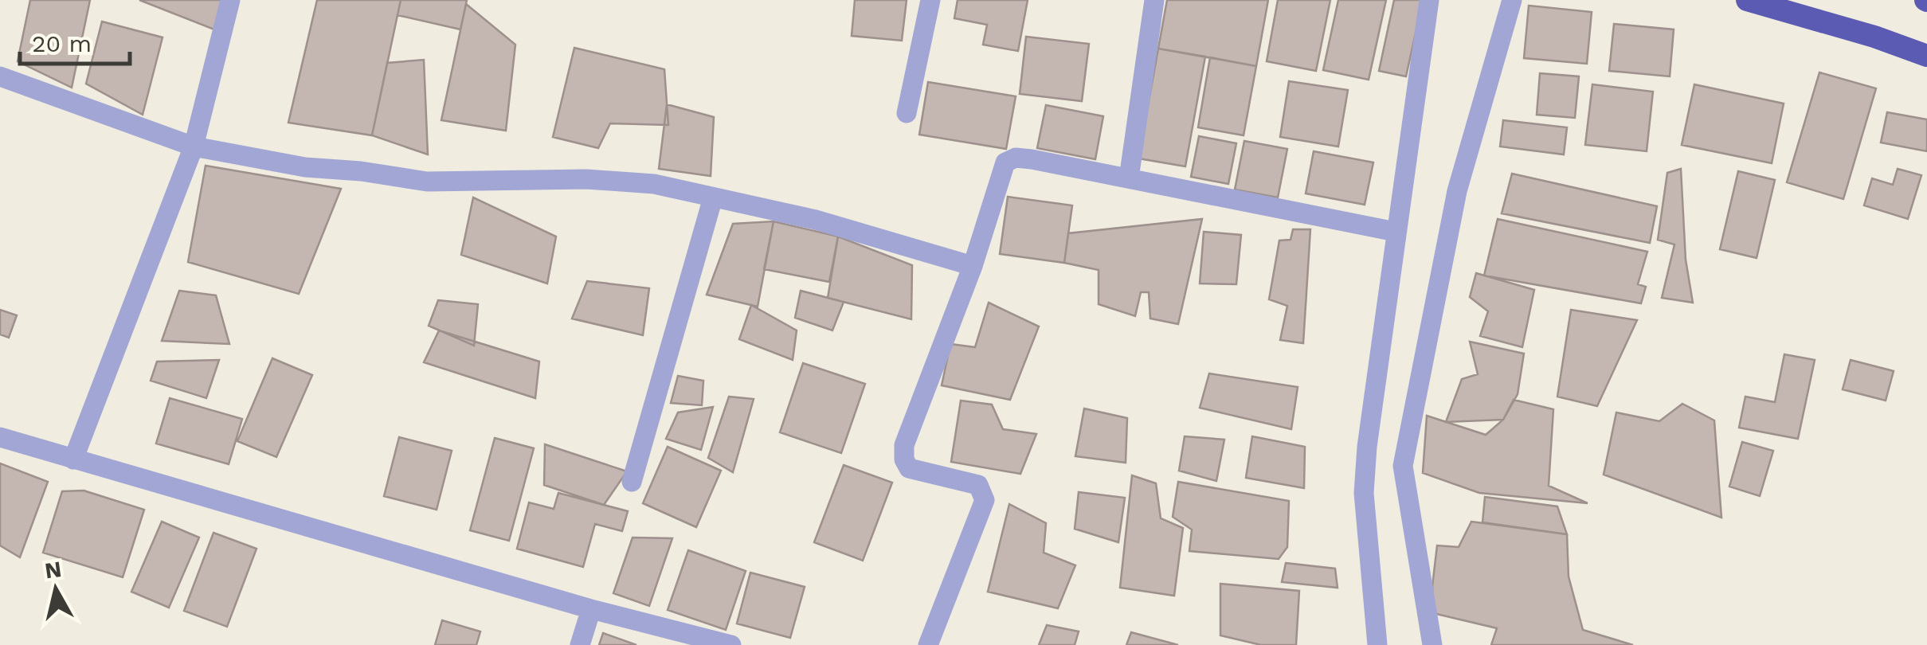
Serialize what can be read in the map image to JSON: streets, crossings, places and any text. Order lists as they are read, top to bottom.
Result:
{
  "scale_bar": "20 m",
  "north": "top"
}
